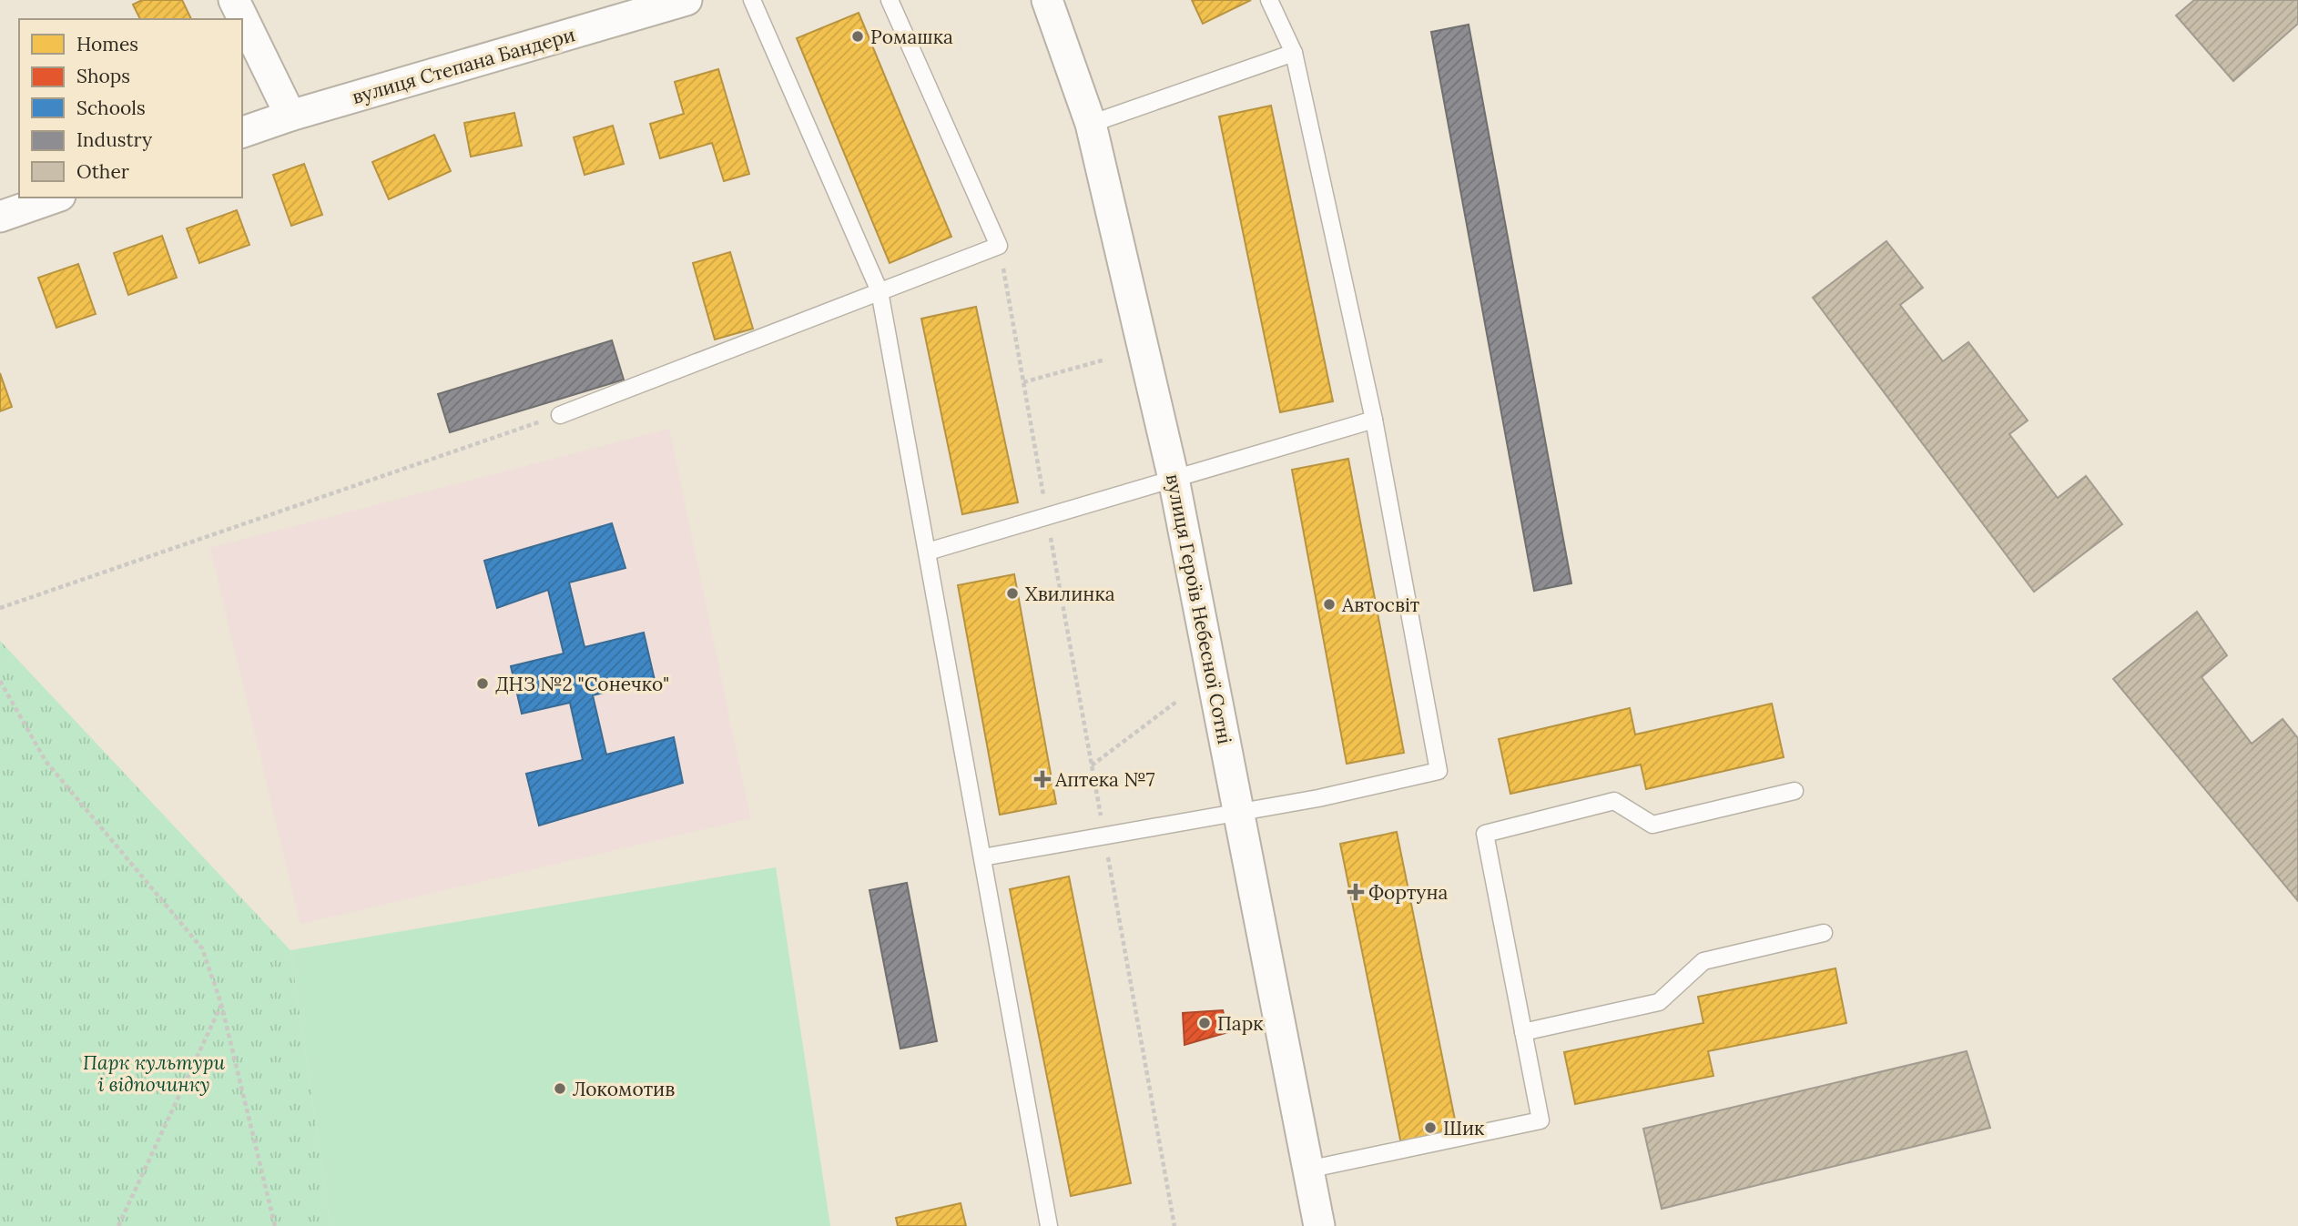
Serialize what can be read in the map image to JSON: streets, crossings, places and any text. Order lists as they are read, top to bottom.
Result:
{
  "streets": {
    "street": ["вулиця Степана Бандери", "вулиця Героїв Небесної Сотні"]
  },
  "parks": ["Парк культури і відпочинку"],
  "places": {
    "other": [
      "Ромашка",
      "Хвилинка",
      "Автосвіт",
      "ДНЗ №2 \"Сонечко\"",
      "Парк",
      "Локомотив",
      "Шик"
    ],
    "health": ["Аптека №7", "Фортуна"]
  },
  "legend": [
    "Homes",
    "Shops",
    "Schools",
    "Industry",
    "Other"
  ]
}
